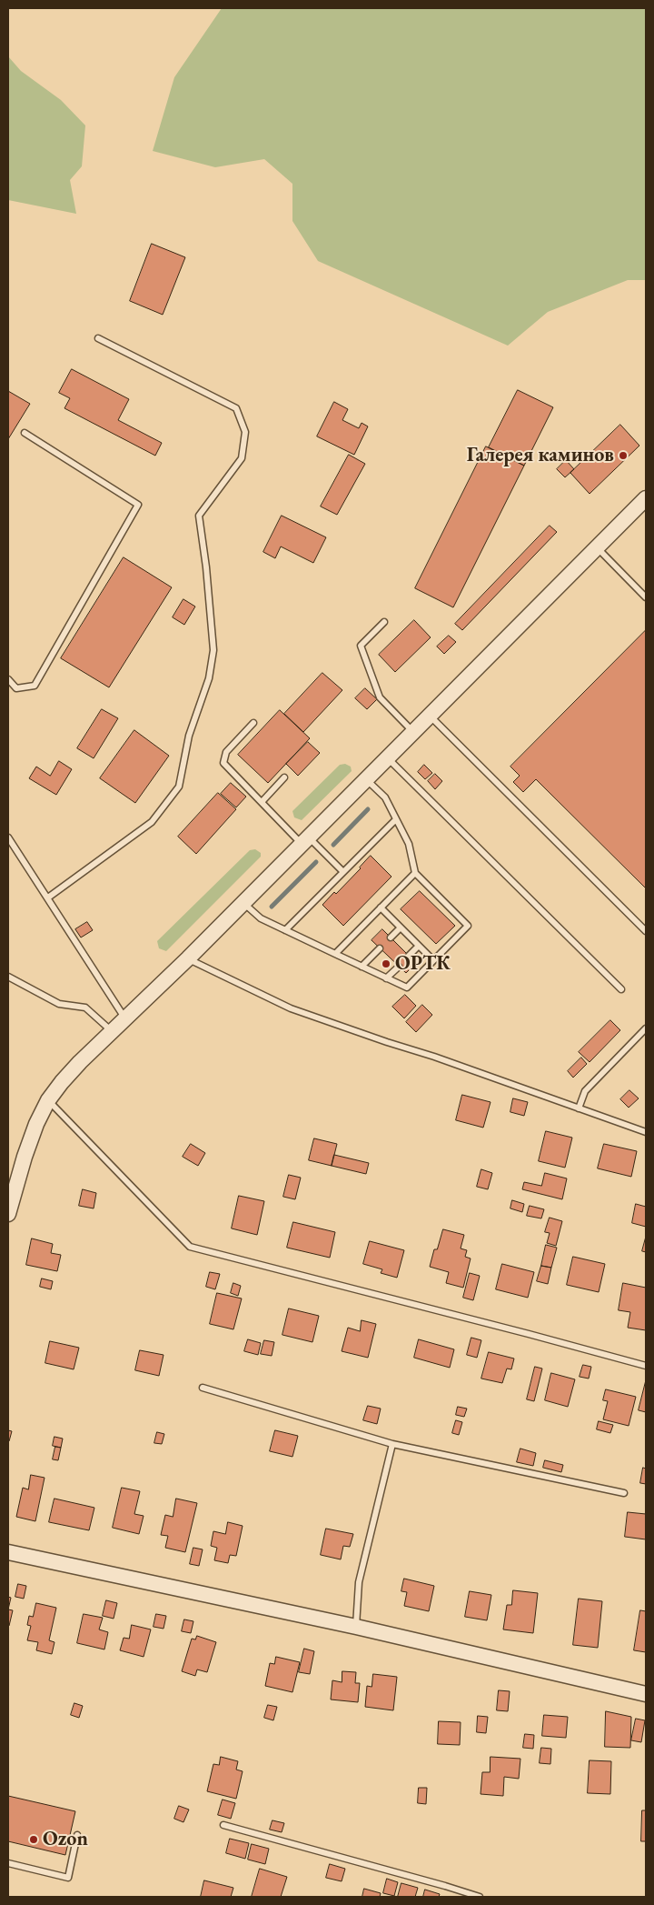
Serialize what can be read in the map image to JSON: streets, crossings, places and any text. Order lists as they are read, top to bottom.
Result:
{
  "places": ["Галерея каминов", "ОРТК", "Ozon"]
}
